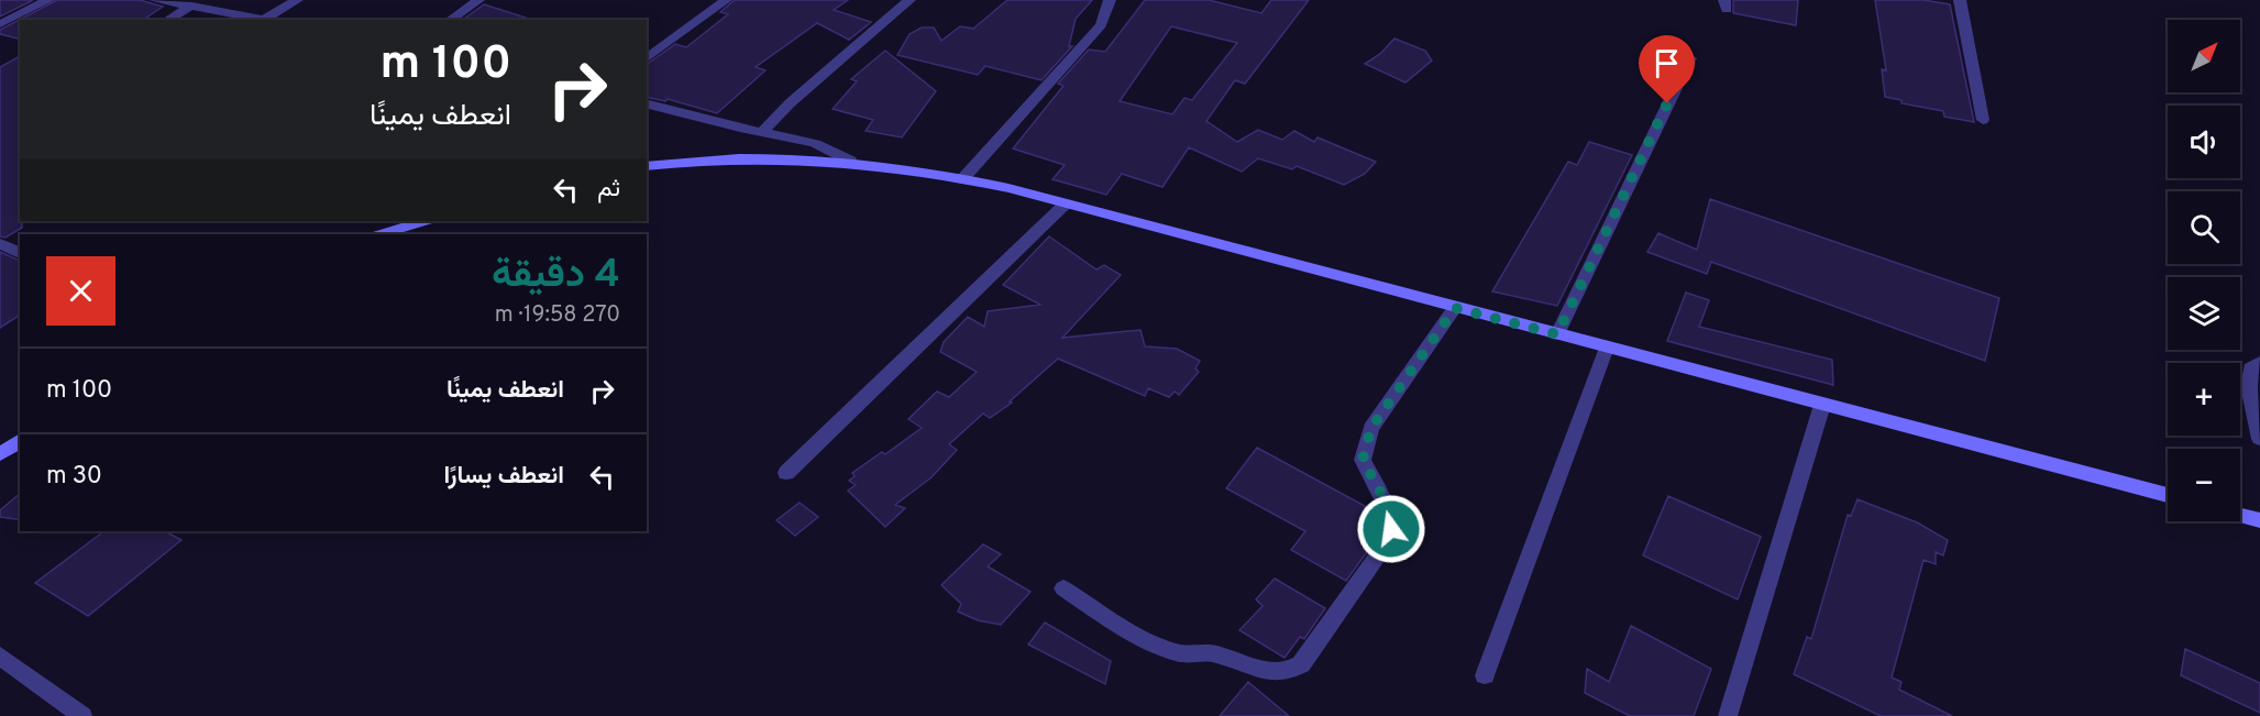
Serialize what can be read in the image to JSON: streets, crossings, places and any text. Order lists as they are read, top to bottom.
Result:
{
  "north": "top right",
  "page": {
    "map_buttons": ["+", "−"],
    "turn": ["100 m", "انعطف يمينًا"],
    "then": "ثم",
    "heading": ["4 دقيقة", "270 m · 19:58"],
    "list": [
      {
        "name": "انعطف يمينًا",
        "value": "100 m"
      },
      {
        "name": "انعطف يسارًا",
        "value": "30 m"
      }
    ]
  }
}
